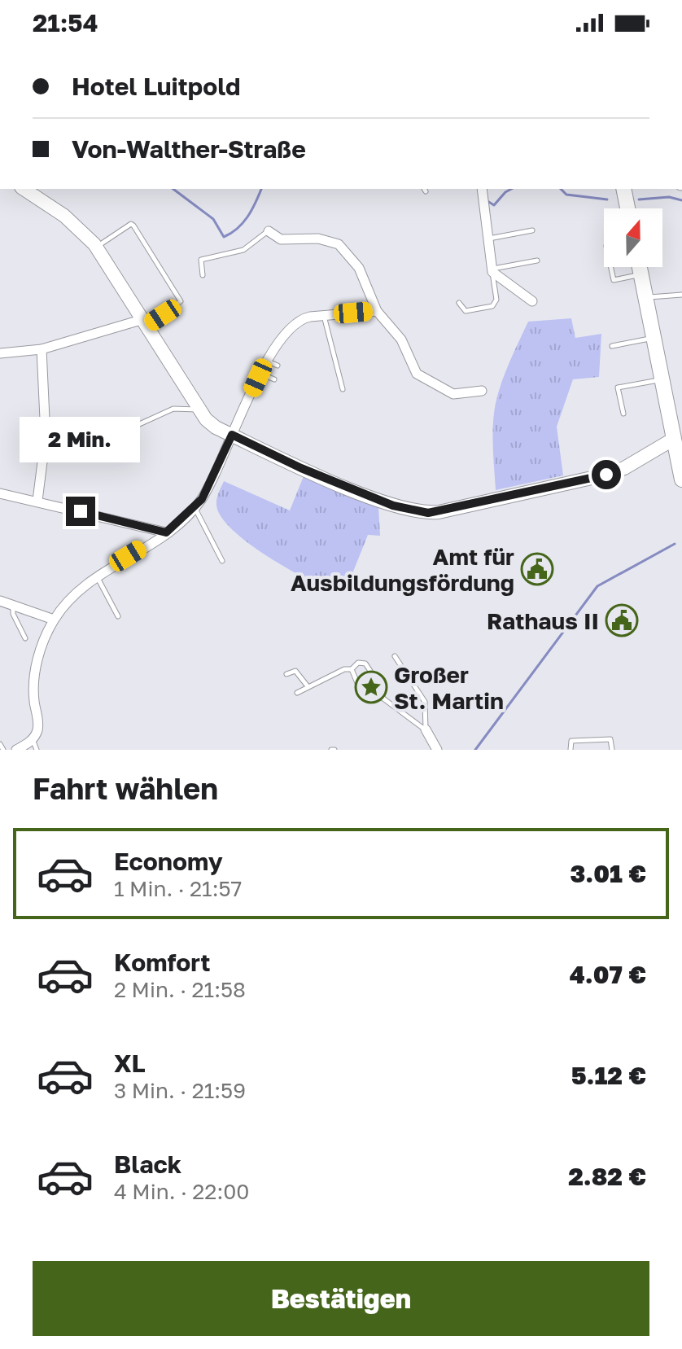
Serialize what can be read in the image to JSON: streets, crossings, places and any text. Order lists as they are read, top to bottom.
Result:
{
  "places": {
    "public building": ["Amt für Ausbildungsfördung", "Rathaus II"],
    "place": ["Großer St. Martin"]
  },
  "north": "top",
  "page": {
    "status": "21:54",
    "banner": ["Hotel Luitpold", "Von-Walther-Straße"],
    "bubble": "2 Min.",
    "heading": "Fahrt wählen",
    "list": [
      {
        "name": "Economy",
        "note": "1 Min. · 21:57",
        "value": "3.01 €"
      },
      {
        "name": "Komfort",
        "note": "2 Min. · 21:58",
        "value": "4.07 €"
      },
      {
        "name": "XL",
        "note": "3 Min. · 21:59",
        "value": "5.12 €"
      },
      {
        "name": "Black",
        "note": "4 Min. · 22:00",
        "value": "2.82 €"
      }
    ],
    "buttons": "Bestätigen"
  }
}
